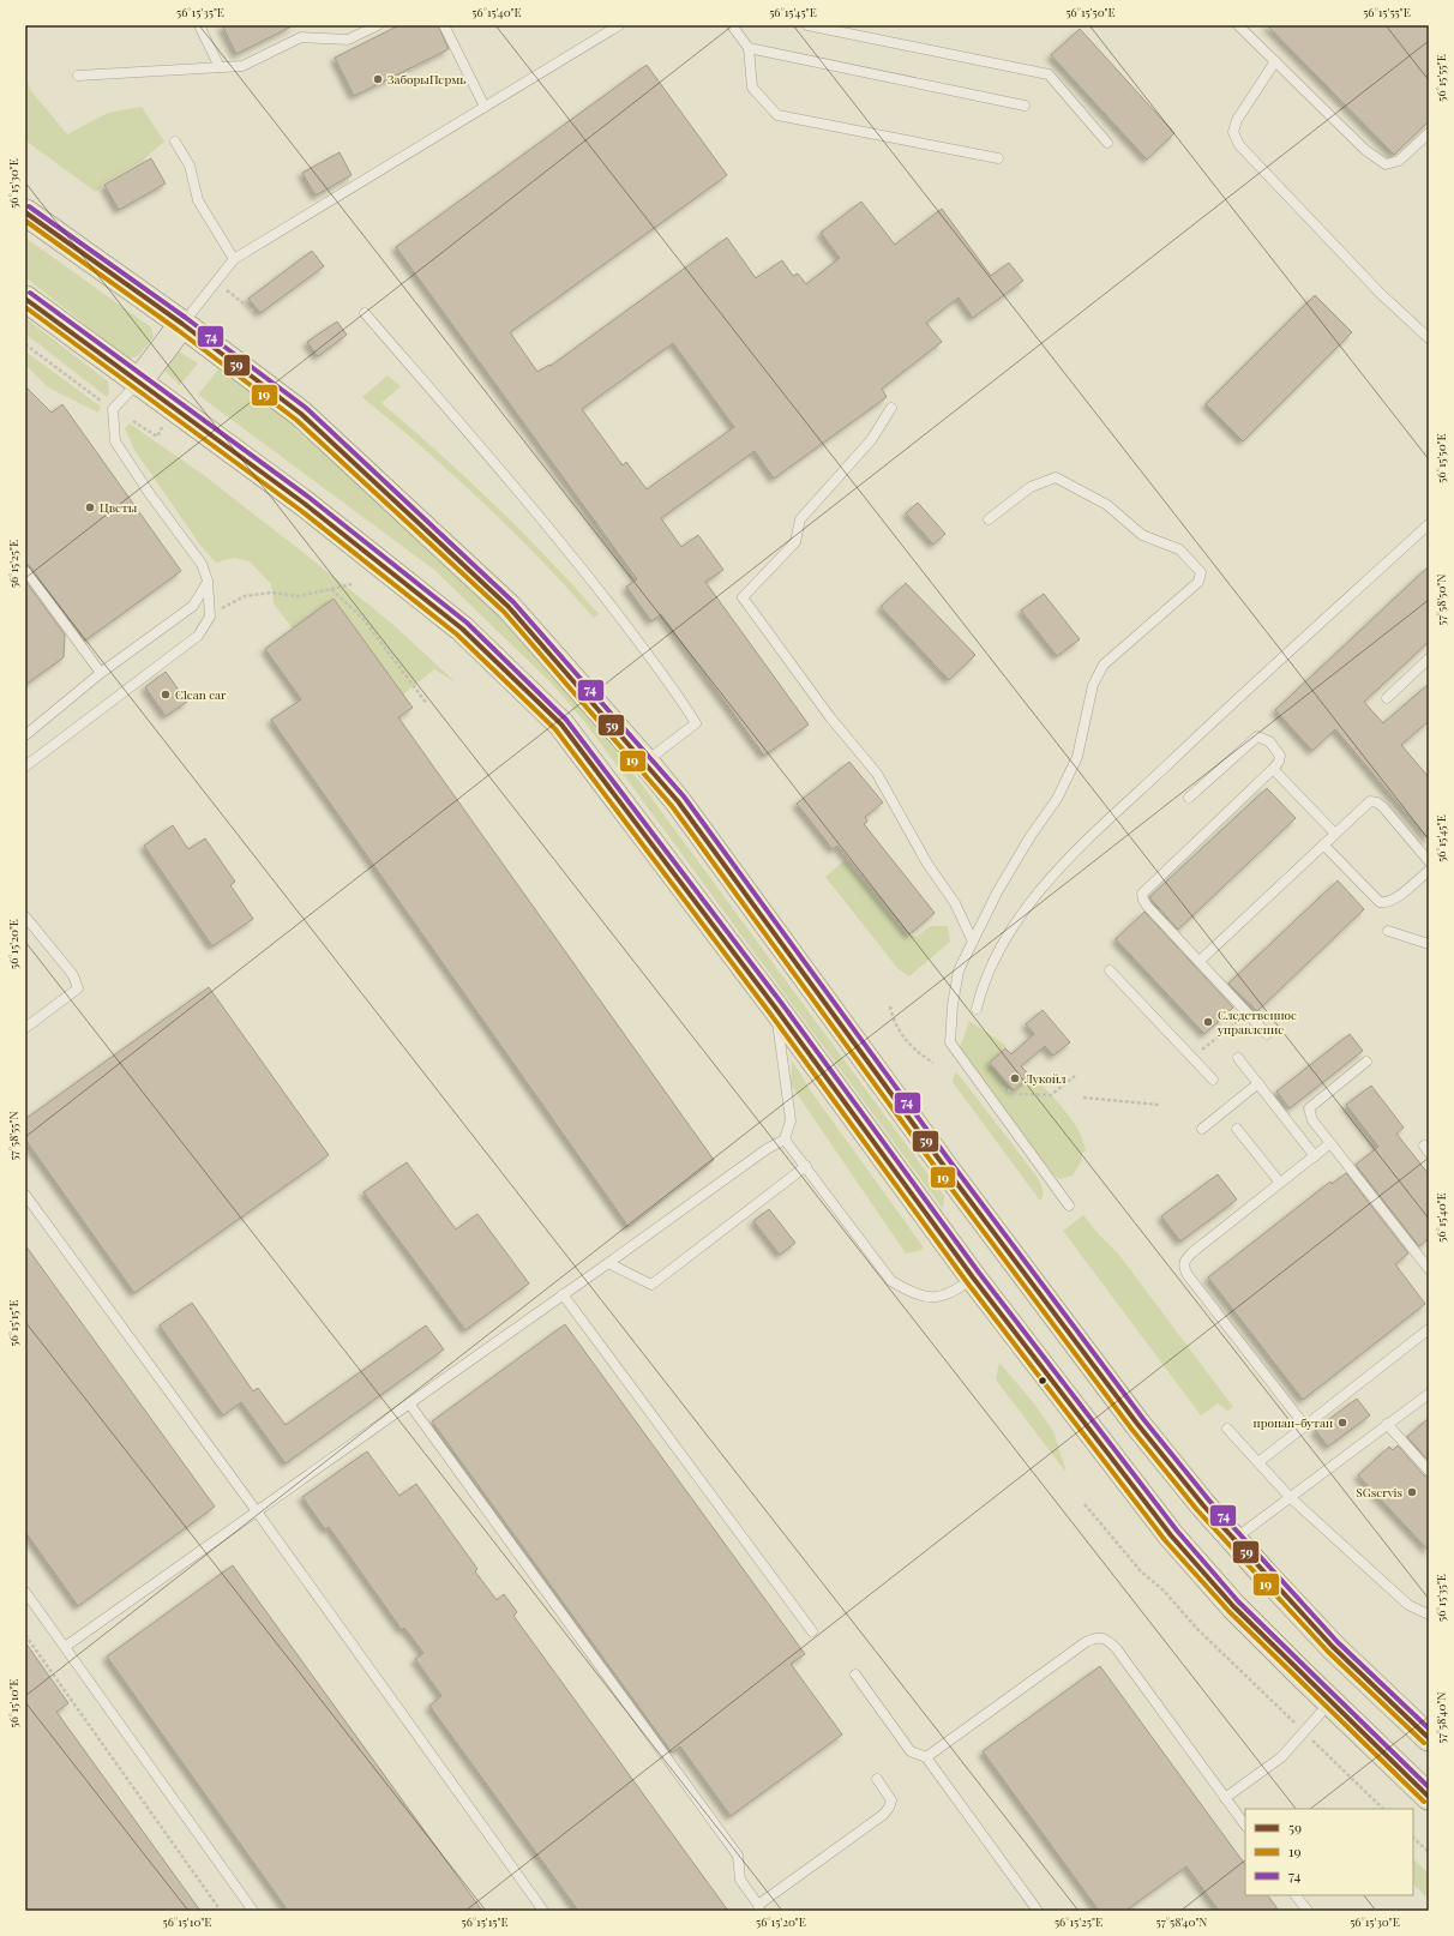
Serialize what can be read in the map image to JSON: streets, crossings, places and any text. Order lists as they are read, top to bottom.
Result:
{
  "places": [
    "ЗаборыПермь",
    "Цветы",
    "Clean car",
    "Следственное управление",
    "Лукойл",
    "пропан-бутан",
    "SGservis"
  ],
  "lines": ["transit line 74", "transit line 59", "transit line 19"],
  "legend": ["59", "19", "74"],
  "coordinates": [
    "56°15'35\"E",
    "56°15'40\"E",
    "56°15'45\"E",
    "56°15'50\"E",
    "56°15'55\"E",
    "56°15'30\"E",
    "56°15'25\"E",
    "57°58'50\"N",
    "56°15'20\"E",
    "57°58'55\"N",
    "56°15'15\"E",
    "56°15'10\"E",
    "57°58'40\"N"
  ]
}
